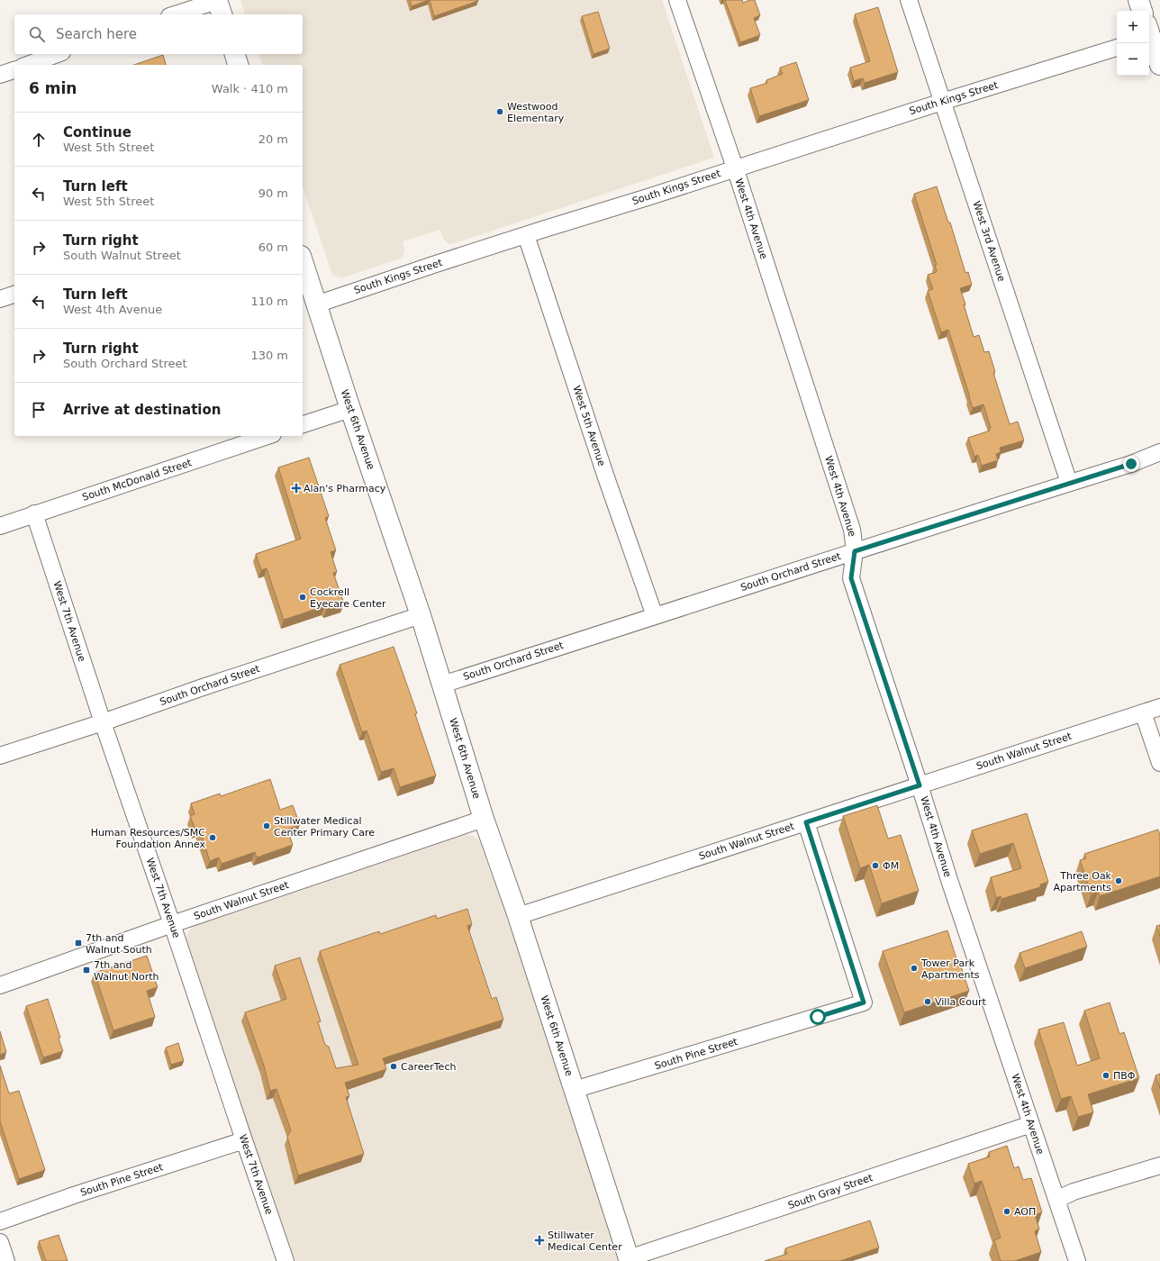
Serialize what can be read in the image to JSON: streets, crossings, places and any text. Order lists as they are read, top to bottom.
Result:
{
  "streets": {
    "main road": ["West 6th Avenue"],
    "street": [
      "South Kings Street",
      "West 4th Avenue",
      "West 3rd Avenue",
      "West 5th Avenue",
      "South McDonald Street",
      "South Orchard Street",
      "West 7th Avenue",
      "South Walnut Street",
      "South Pine Street",
      "South Gray Street"
    ]
  },
  "crossings": [
    ["South Kings Street", "West 4th Avenue"],
    ["South Kings Street", "West 3rd Avenue"],
    ["South Kings Street", "West 5th Avenue"],
    ["South Kings Street", "West 6th Avenue"],
    ["West 4th Avenue", "South Orchard Street"],
    ["West 4th Avenue", "South Walnut Street"],
    ["West 4th Avenue", "South Gray Street"],
    ["West 3rd Avenue", "South Orchard Street"],
    ["West 5th Avenue", "South Orchard Street"],
    ["West 6th Avenue", "South Orchard Street"],
    ["West 6th Avenue", "South Walnut Street"],
    ["West 6th Avenue", "South Pine Street"],
    ["West 6th Avenue", "South Gray Street"],
    ["South McDonald Street", "West 7th Avenue"],
    ["South Orchard Street", "West 7th Avenue"],
    ["West 7th Avenue", "South Walnut Street"],
    ["West 7th Avenue", "South Pine Street"],
    ["South Walnut Street", "South Pine Street"]
  ],
  "places": {
    "other": [
      "Westwood Elementary",
      "Cockrell Eyecare Center",
      "Stillwater Medical Center Primary Care",
      "Human Resources/SMC Foundation Annex",
      "ΦΜ",
      "Three Oak Apartments",
      "Tower Park Apartments",
      "Villa Court",
      "CareerTech",
      "ΠΒΦ",
      "AOΠ"
    ],
    "health": ["Alan's Pharmacy", "Stillwater Medical Center"],
    "transit": ["7th and Walnut South", "7th and Walnut North"]
  },
  "page": {
    "map_buttons": ["+", "−"],
    "search": "Search here",
    "heading": ["6 min", "Walk · 410 m"],
    "list": [
      ["Continue", "West 5th Street", "20 m"],
      ["Turn left", "West 5th Street", "90 m"],
      ["Turn right", "South Walnut Street", "60 m"],
      ["Turn left", "West 4th Avenue", "110 m"],
      ["Turn right", "South Orchard Street", "130 m"],
      "Arrive at destination"
    ]
  }
}
